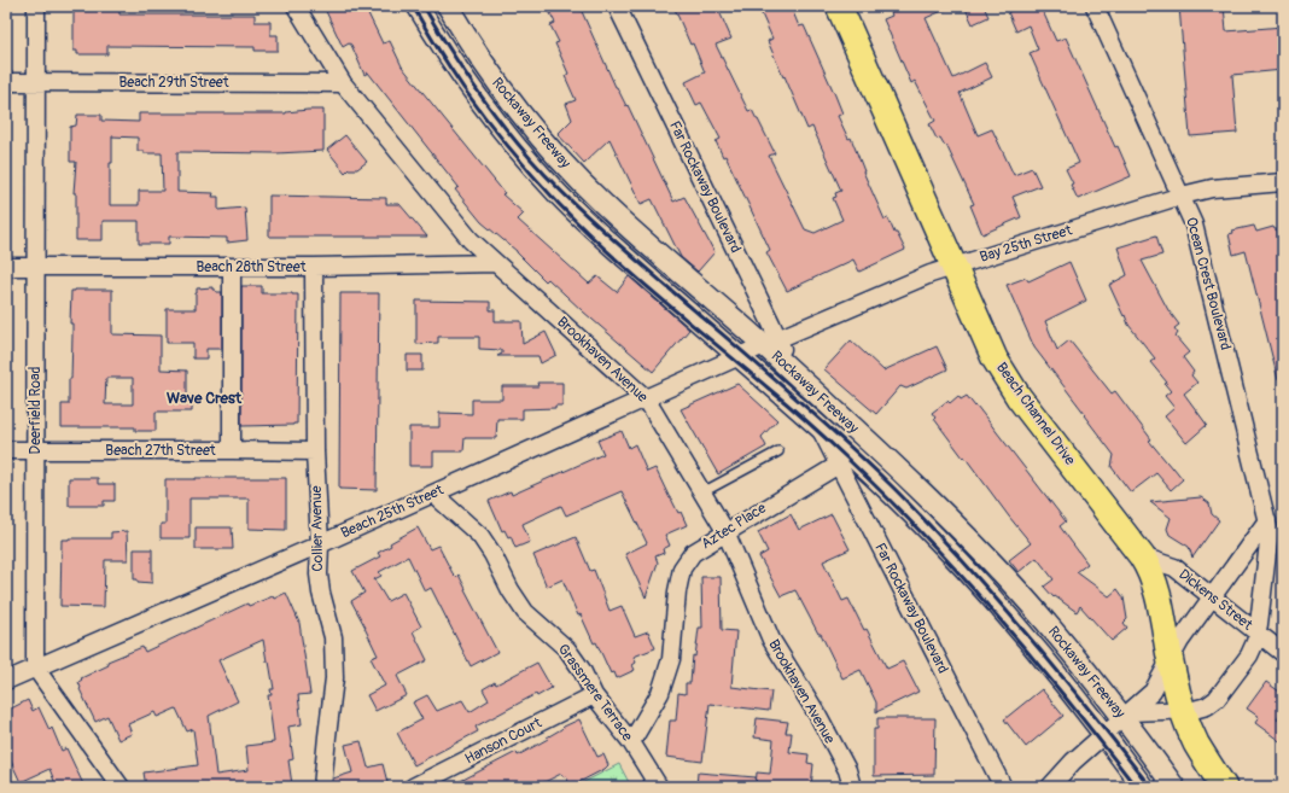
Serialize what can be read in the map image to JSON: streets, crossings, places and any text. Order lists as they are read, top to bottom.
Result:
{
  "streets": {
    "main road": ["Beach Channel Drive"],
    "street": [
      "Beach 29th Street",
      "Rockaway Freeway",
      "Far Rockaway Boulevard",
      "Bay 25th Street",
      "Beach 28th Street",
      "Ocean Crest Boulevard",
      "Brookhaven Avenue",
      "Deerfield Road",
      "Beach 27th Street",
      "Beach 25th Street",
      "Aztec Place",
      "Collier Avenue",
      "Dickens Street",
      "Grassmere Terrace",
      "Hanson Court"
    ]
  },
  "crossings": [
    ["Beach 29th Street", "Brookhaven Avenue"],
    ["Beach 29th Street", "Deerfield Road"],
    ["Rockaway Freeway", "Far Rockaway Boulevard"],
    ["Rockaway Freeway", "Bay 25th Street"],
    ["Rockaway Freeway", "Ocean Crest Boulevard"],
    ["Rockaway Freeway", "Beach 25th Street"],
    ["Rockaway Freeway", "Aztec Place"],
    ["Far Rockaway Boulevard", "Bay 25th Street"],
    ["Far Rockaway Boulevard", "Beach 25th Street"],
    ["Far Rockaway Boulevard", "Aztec Place"],
    ["Bay 25th Street", "Ocean Crest Boulevard"],
    ["Bay 25th Street", "Beach Channel Drive"],
    ["Bay 25th Street", "Beach 25th Street"],
    ["Beach 28th Street", "Brookhaven Avenue"],
    ["Beach 28th Street", "Deerfield Road"],
    ["Beach 28th Street", "Collier Avenue"],
    ["Ocean Crest Boulevard", "Beach Channel Drive"],
    ["Ocean Crest Boulevard", "Dickens Street"],
    ["Brookhaven Avenue", "Beach 25th Street"],
    ["Brookhaven Avenue", "Aztec Place"],
    ["Deerfield Road", "Beach 27th Street"],
    ["Deerfield Road", "Beach 25th Street"],
    ["Beach Channel Drive", "Dickens Street"],
    ["Beach 27th Street", "Collier Avenue"],
    ["Beach 25th Street", "Collier Avenue"],
    ["Beach 25th Street", "Grassmere Terrace"],
    ["Aztec Place", "Grassmere Terrace"],
    ["Grassmere Terrace", "Hanson Court"]
  ],
  "districts": ["Wave Crest"]
}
